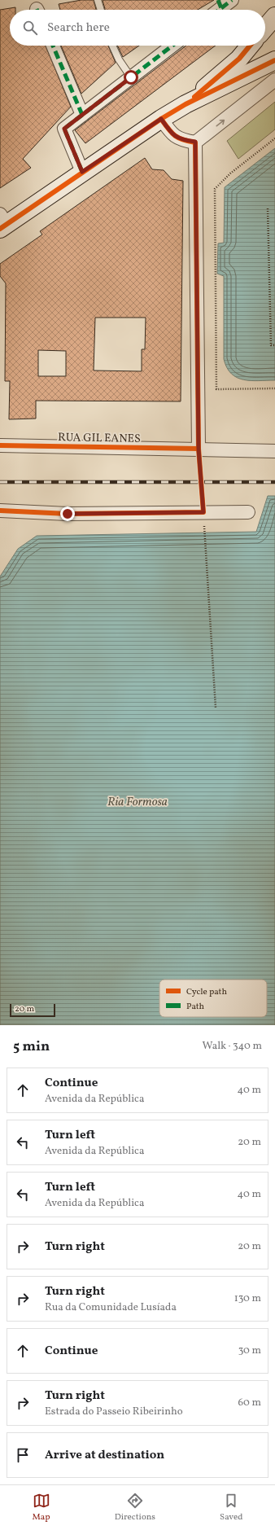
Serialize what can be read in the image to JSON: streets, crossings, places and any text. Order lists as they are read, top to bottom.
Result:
{
  "streets": {
    "street": ["RUA GIL EANES"]
  },
  "water": ["Ria Formosa"],
  "legend": ["Cycle path", "Path"],
  "scale_bar": "20 m",
  "page": {
    "search": "Search here",
    "scale": "20 m",
    "heading": ["5 min", "Walk · 340 m"],
    "list": [
      ["Continue", "Avenida da República", "40 m"],
      ["Turn left", "Avenida da República", "20 m"],
      ["Turn left", "Avenida da República", "40 m"],
      ["Turn right", "20 m"],
      ["Turn right", "Rua da Comunidade Lusíada", "130 m"],
      ["Continue", "30 m"],
      ["Turn right", "Estrada do Passeio Ribeirinho", "60 m"],
      "Arrive at destination"
    ],
    "nav": ["Map", "Directions", "Saved"]
  }
}
